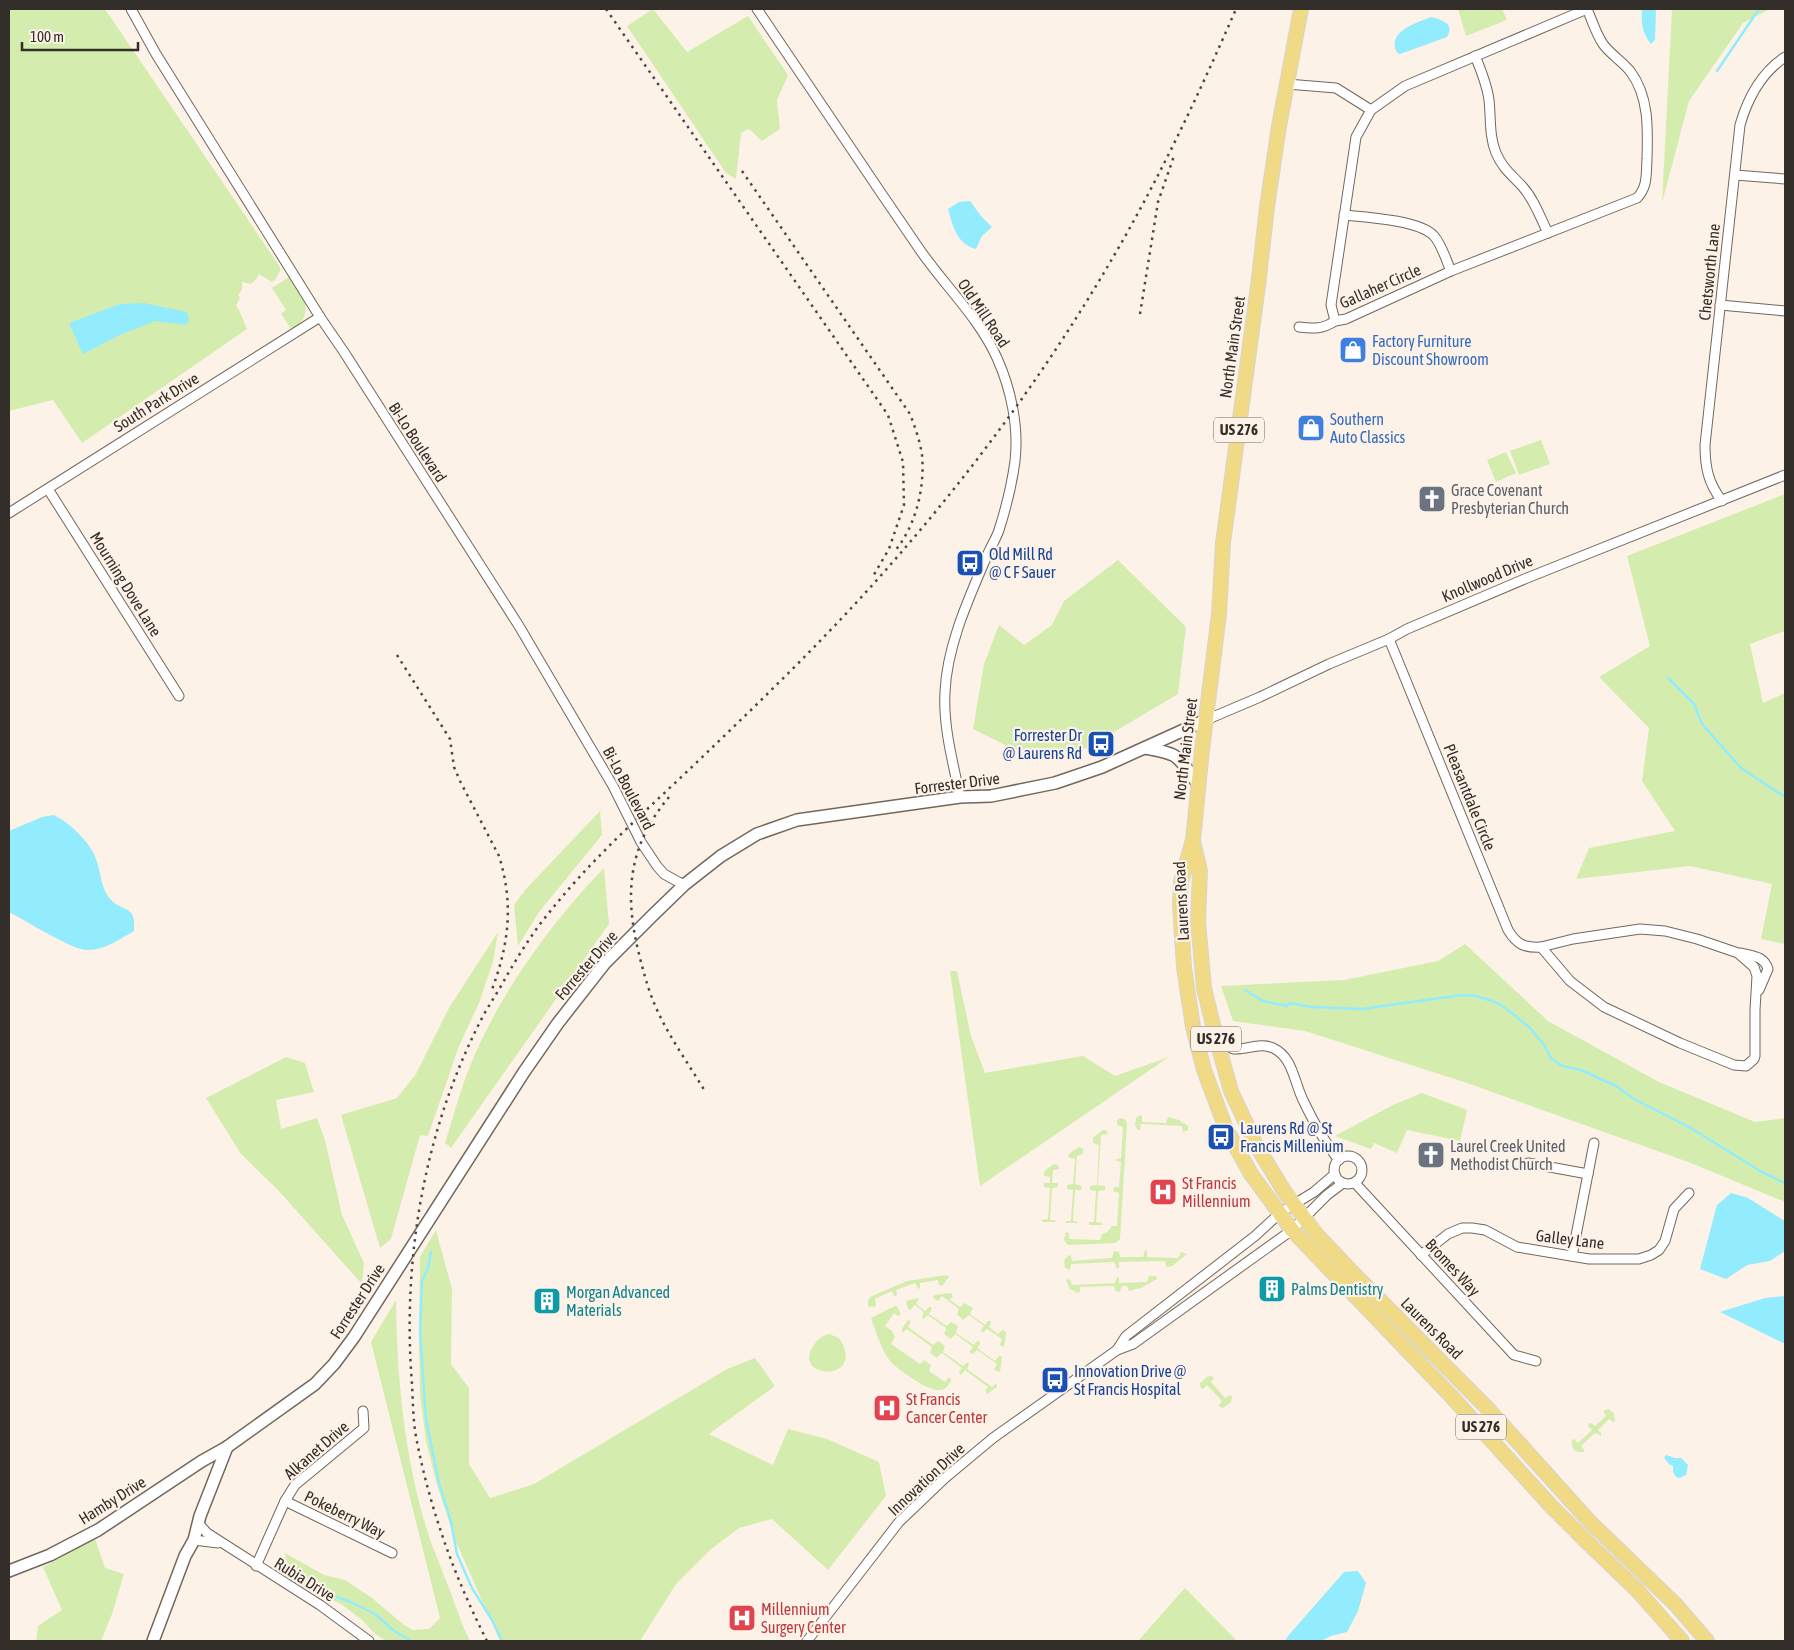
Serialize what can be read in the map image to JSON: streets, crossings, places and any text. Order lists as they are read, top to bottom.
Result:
{
  "streets": {
    "main road": ["North Main Street", "US 276", "Laurens Road"],
    "street": [
      "Chetsworth Lane",
      "Gallaher Circle",
      "Old Mill Road",
      "South Park Drive",
      "Bi-Lo Boulevard",
      "Knollwood Drive",
      "Mourning Dove Lane",
      "Forrester Drive",
      "Pleasantdale Circle",
      "Galley Lane",
      "Bromes Way",
      "Alkanet Drive",
      "Innovation Drive",
      "Hamby Drive",
      "Pokeberry Way",
      "Rubia Drive"
    ]
  },
  "crossings": [
    ["Chetsworth Lane", "Knollwood Drive"],
    ["Old Mill Road", "Forrester Drive"],
    ["North Main Street", "Knollwood Drive"],
    ["North Main Street", "Forrester Drive"],
    ["North Main Street", "Laurens Road"],
    ["South Park Drive", "Bi-Lo Boulevard"],
    ["South Park Drive", "Mourning Dove Lane"],
    ["Bi-Lo Boulevard", "Forrester Drive"],
    ["Knollwood Drive", "Forrester Drive"],
    ["Knollwood Drive", "Pleasantdale Circle"],
    ["Forrester Drive", "Hamby Drive"],
    ["Laurens Road", "Innovation Drive"],
    ["Galley Lane", "Bromes Way"],
    ["Bromes Way", "Innovation Drive"],
    ["Alkanet Drive", "Pokeberry Way"],
    ["Alkanet Drive", "Rubia Drive"]
  ],
  "places": {
    "shop": ["Factory Furniture Discount Showroom", "Southern Auto Classics"],
    "church": ["Grace Covenant Presbyterian Church", "Laurel Creek United Methodist Church"],
    "bus stop": [
      "Old Mill Rd @ C F Sauer",
      "Forrester Dr @ Laurens Rd",
      "Laurens Rd @ St Francis Millenium",
      "Innovation Drive @ St Francis Hospital"
    ],
    "hospital": ["St Francis Millennium", "St Francis Cancer Center", "Millennium Surgery Center"],
    "building": ["Palms Dentistry", "Morgan Advanced Materials"]
  },
  "scale_bar": "100 m"
}
